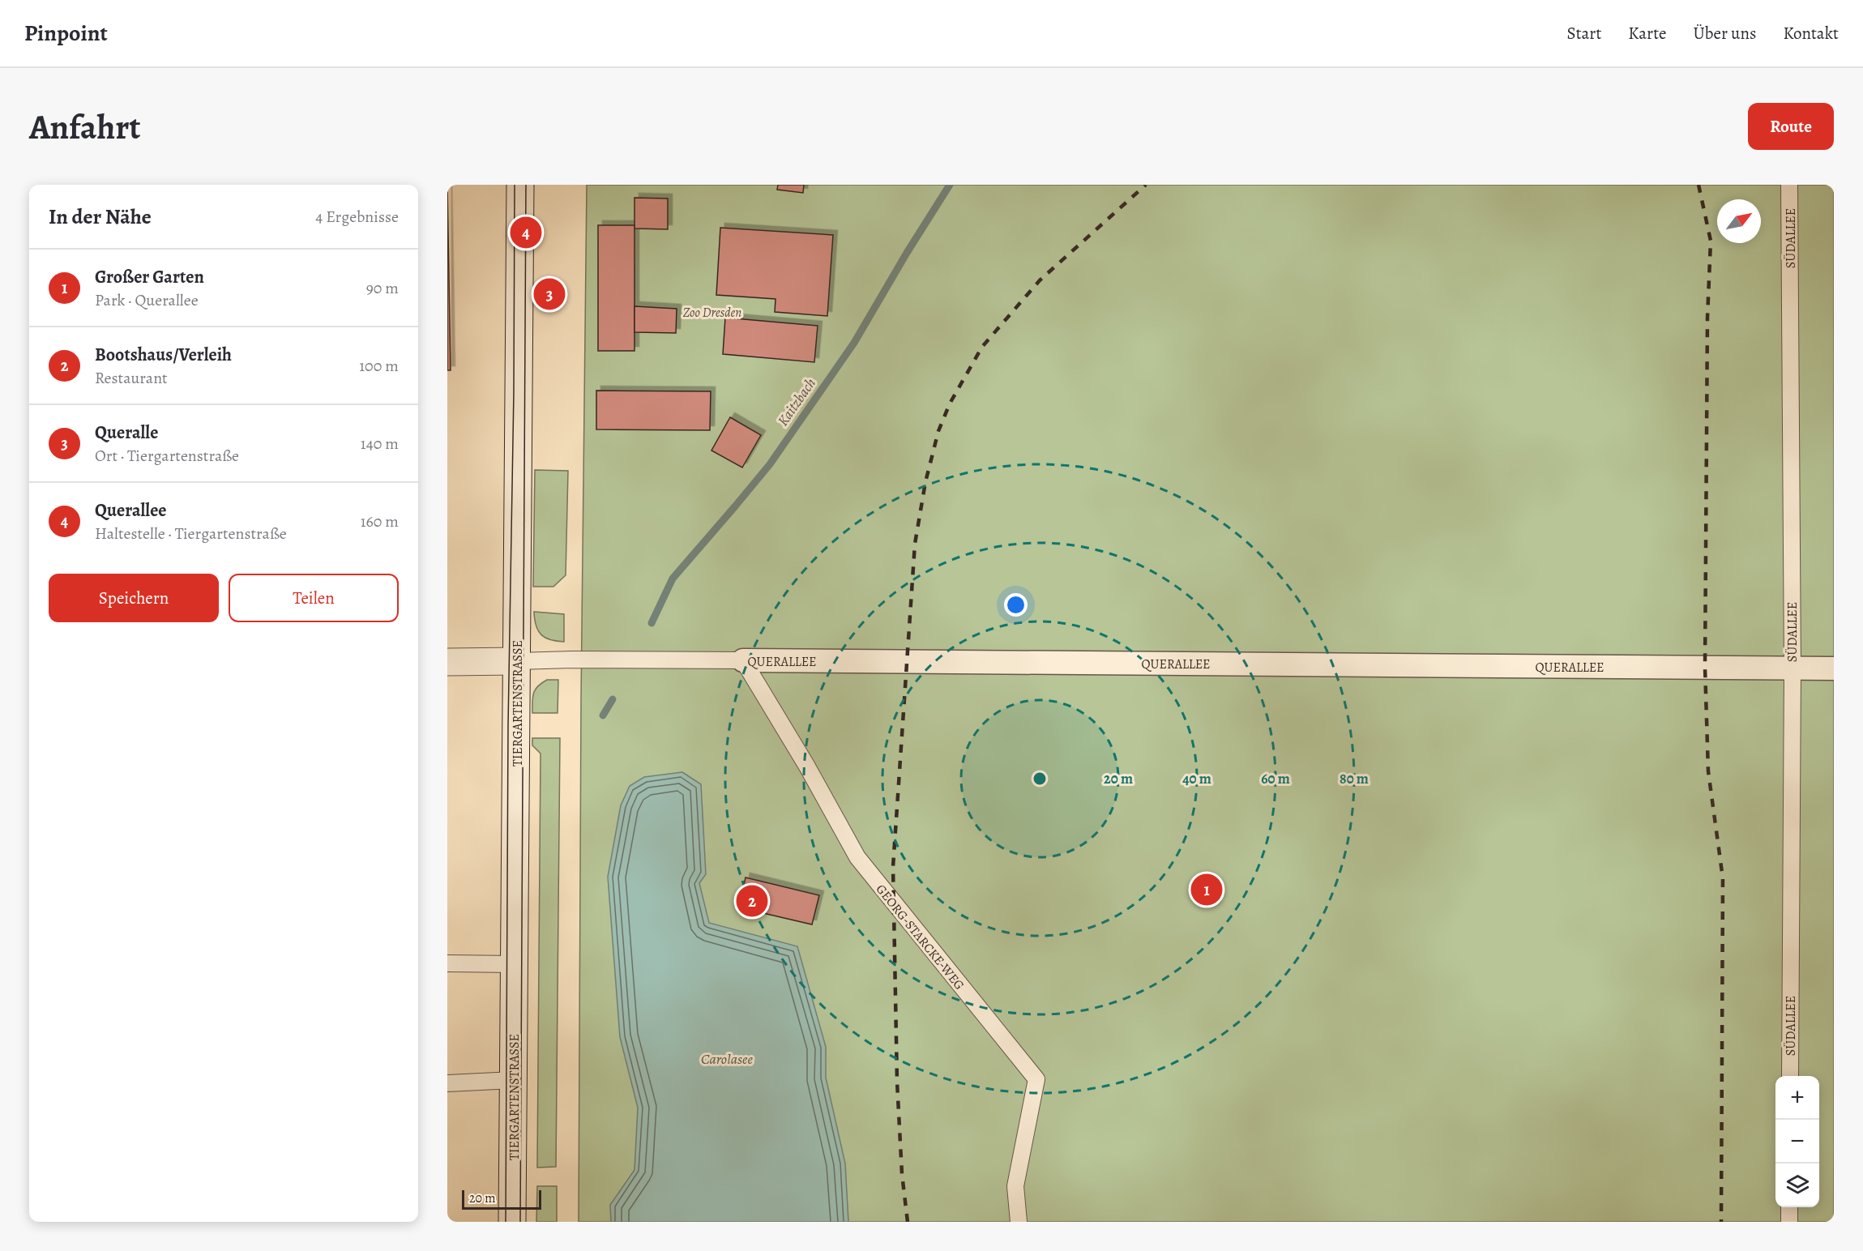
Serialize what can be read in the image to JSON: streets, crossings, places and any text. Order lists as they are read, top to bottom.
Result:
{
  "streets": {
    "main road": ["TIERGARTENSTRASSE"],
    "street": ["QUERALLEE"],
    "lane": ["SÜDALLEE", "GEORG-STARCKE-WEG"]
  },
  "crossings": [
    ["SÜDALLEE", "QUERALLEE"],
    ["QUERALLEE", "TIERGARTENSTRASSE"],
    ["QUERALLEE", "GEORG-STARCKE-WEG"]
  ],
  "water": ["Kaitzbach", "Carolasee"],
  "parks": ["Zoo Dresden"],
  "scale_bar": "20 m",
  "north": "top right",
  "page": {
    "header": "Pinpoint",
    "nav": [
      "Start",
      "Karte",
      "Über uns",
      "Kontakt"
    ],
    "buttons": [
      "Route",
      ["Speichern", "Teilen"]
    ],
    "title": "Anfahrt",
    "heading": ["In der Nähe", "4 Ergebnisse"],
    "pins": [
      "4",
      "3",
      "1",
      "2"
    ],
    "list": [
      {
        "mark": "1",
        "name": "Großer Garten",
        "note": "Park · Querallee",
        "value": "90 m"
      },
      {
        "mark": "2",
        "name": "Bootshaus/Verleih",
        "note": "Restaurant",
        "value": "100 m"
      },
      {
        "mark": "3",
        "name": "Queralle",
        "note": "Ort · Tiergartenstraße",
        "value": "140 m"
      },
      {
        "mark": "4",
        "name": "Querallee",
        "note": "Haltestelle · Tiergartenstraße",
        "value": "160 m"
      }
    ],
    "map_buttons": ["+", "−"],
    "scale": "20 m"
  },
  "rings": [
    "20 m",
    "40 m",
    "60 m",
    "80 m"
  ]
}
